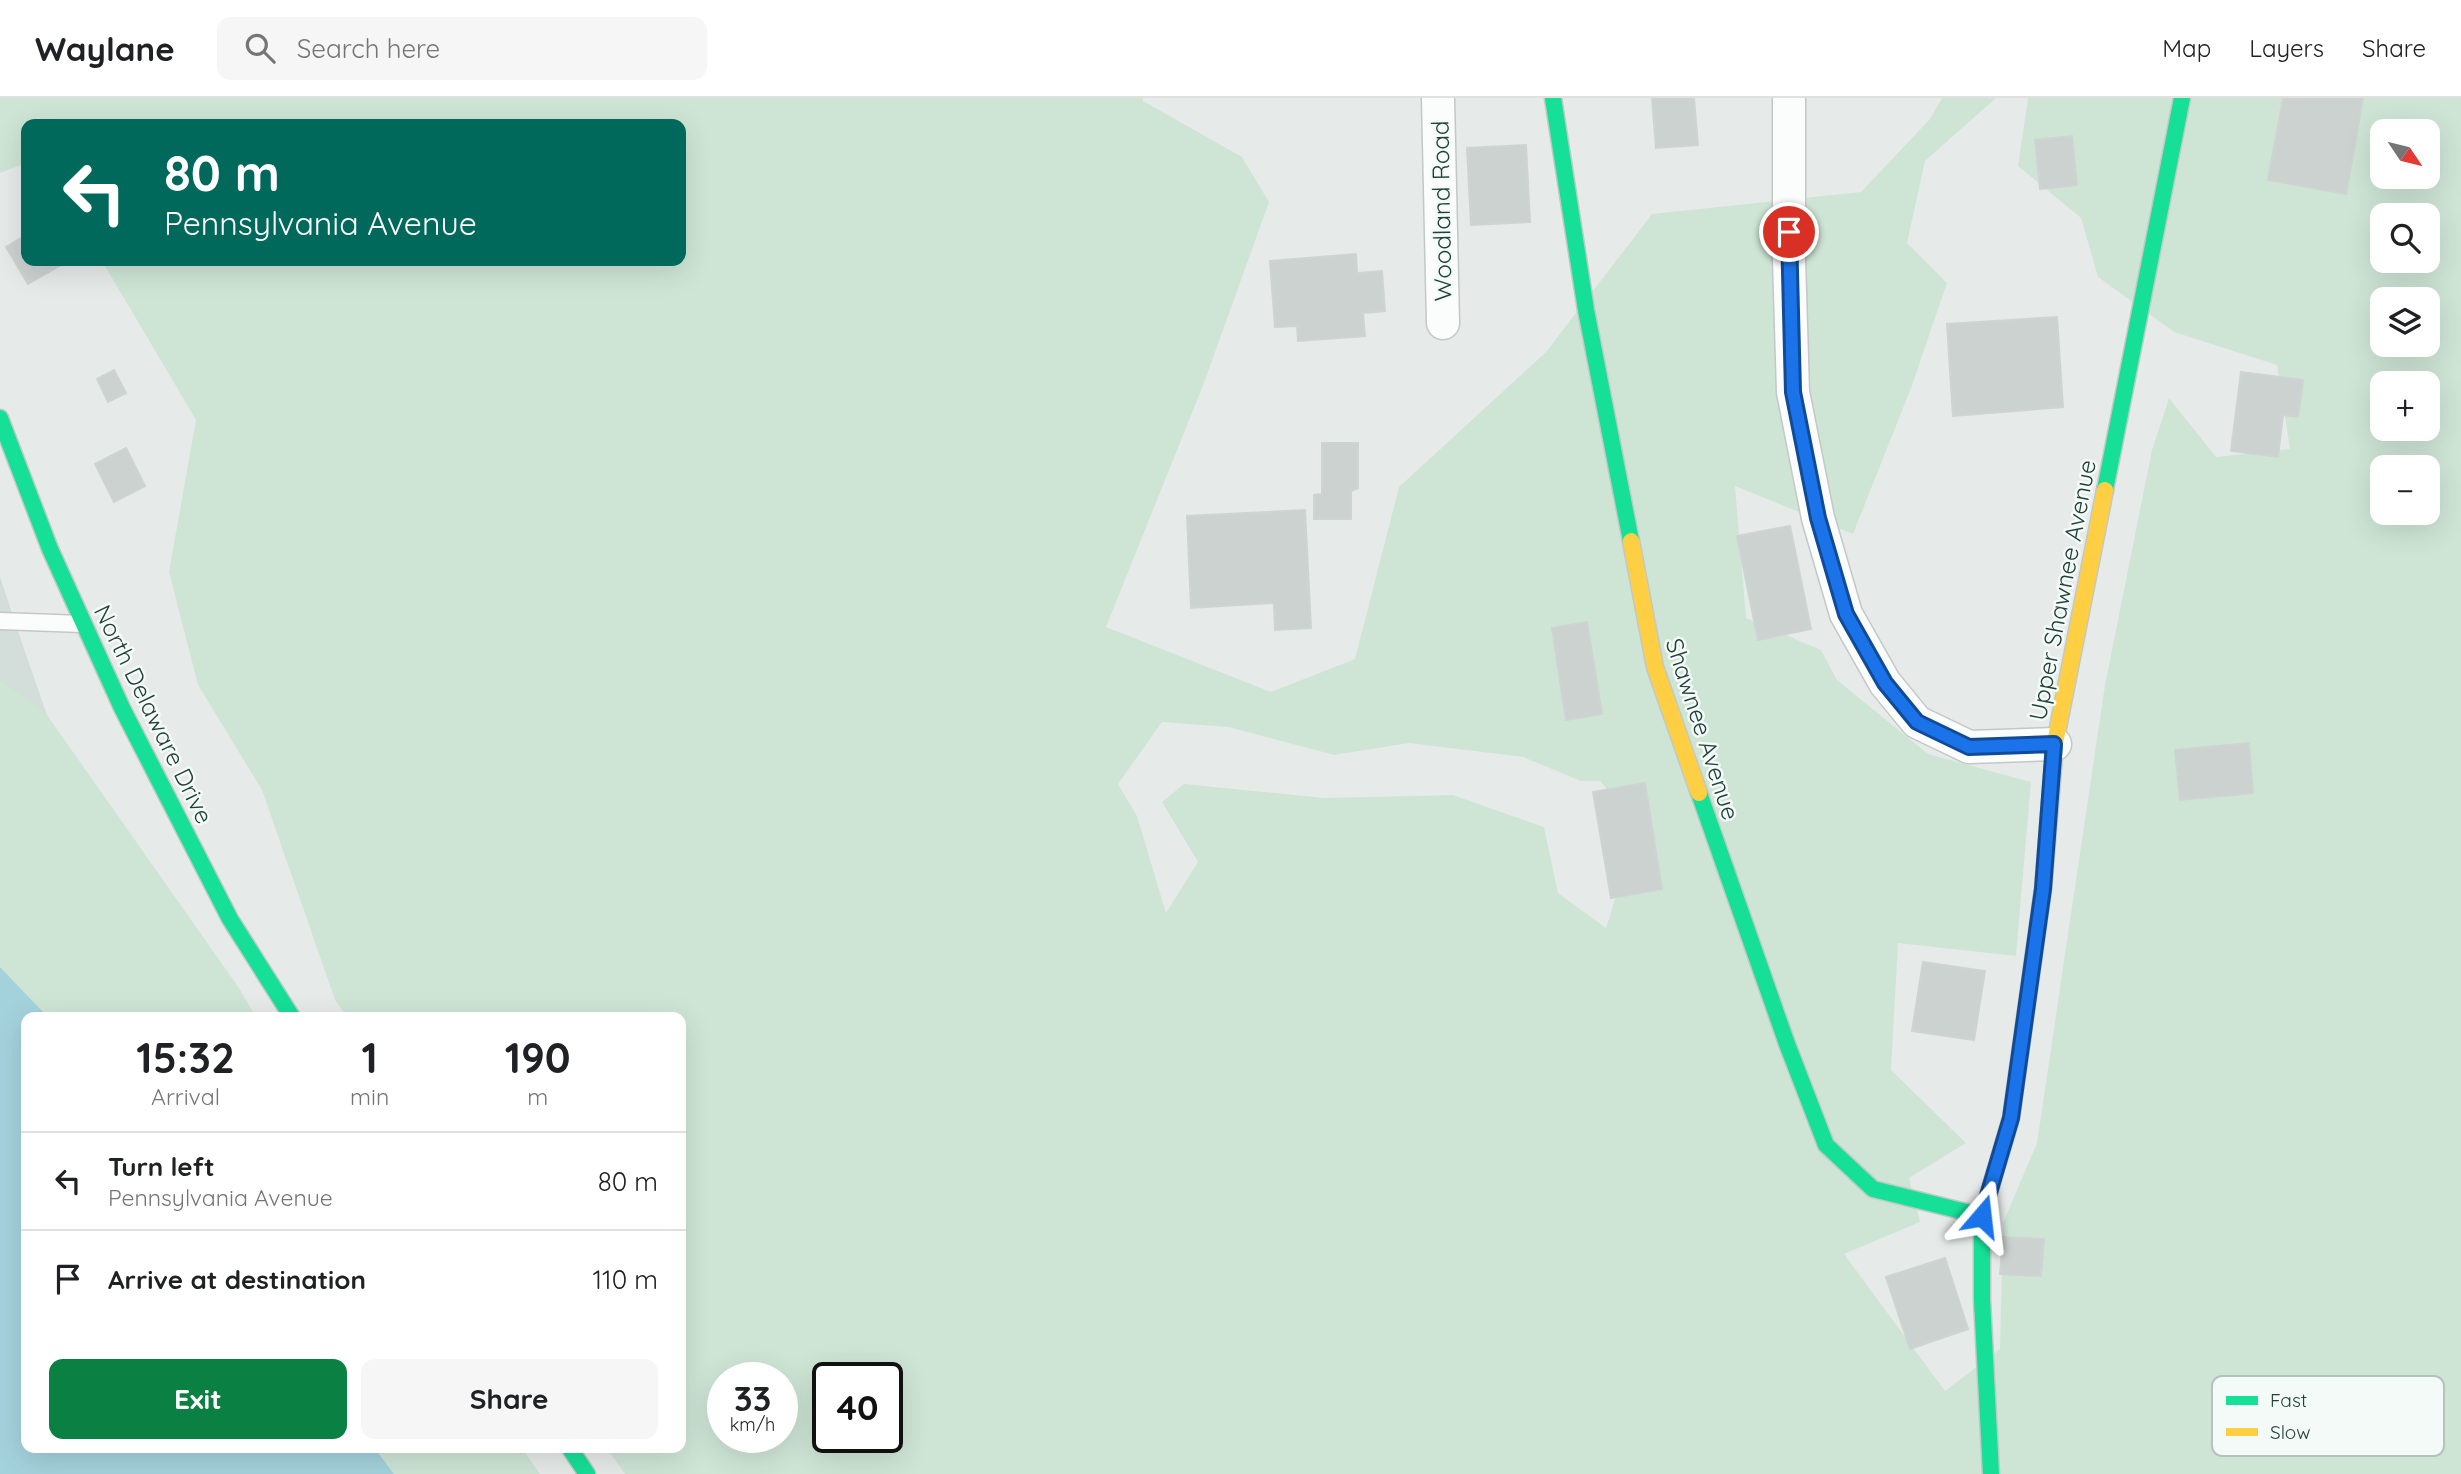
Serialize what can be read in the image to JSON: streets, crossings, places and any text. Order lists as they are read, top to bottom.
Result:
{
  "streets": {
    "street": [
      "Woodland Road",
      "Upper Shawnee Avenue",
      "North Delaware Drive",
      "Shawnee Avenue"
    ]
  },
  "crossings": [
    ["Upper Shawnee Avenue", "Shawnee Avenue"]
  ],
  "legend": ["Fast", "Slow"],
  "north": "bottom right",
  "page": {
    "header": "Waylane",
    "search": "Search here",
    "nav": ["Map", "Layers", "Share"],
    "map_buttons": ["+", "−"],
    "turn": ["80 m", "Pennsylvania Avenue"],
    "eta": [
      "15:32",
      "Arrival",
      "1",
      "min",
      "190",
      "m"
    ],
    "list": [
      {
        "name": "Turn left",
        "note": "Pennsylvania Avenue",
        "value": "80 m"
      },
      {
        "name": "Arrive at destination",
        "value": "110 m"
      }
    ],
    "buttons": ["Exit", "Share"],
    "speed": "33 km/h",
    "limit": "40"
  }
}
